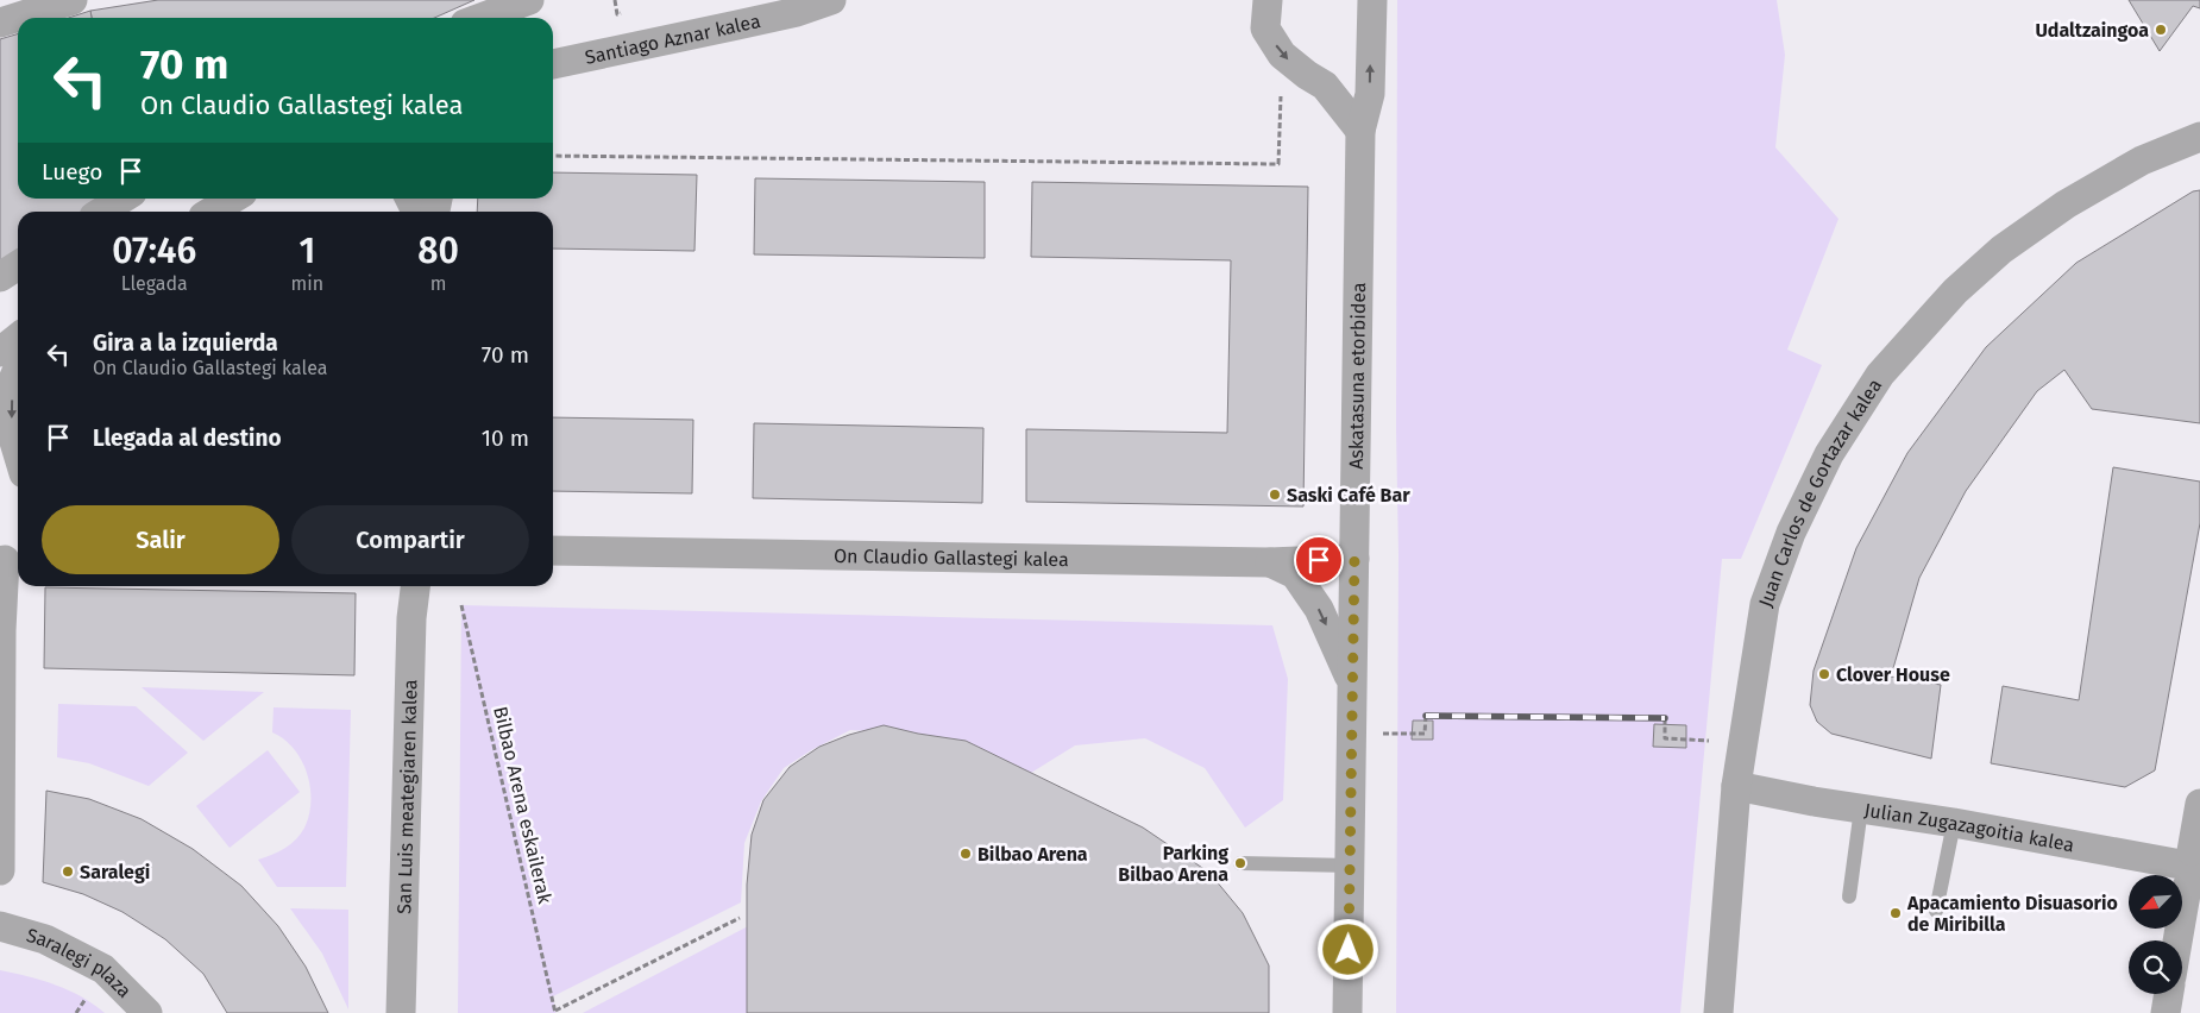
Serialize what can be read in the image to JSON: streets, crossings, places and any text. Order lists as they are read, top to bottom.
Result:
{
  "streets": {
    "street": [
      "Santiago Aznar kalea",
      "Askatasuna etorbidea",
      "Juan Carlos de Gortazar kalea",
      "On Claudio Gallastegi kalea",
      "San Luis meategiaren kalea",
      "Julian Zugazagoitia kalea",
      "Saralegi plaza"
    ],
    "path": ["Bilbao Arena eskailerak"]
  },
  "crossings": [
    ["Askatasuna etorbidea", "On Claudio Gallastegi kalea"],
    ["Juan Carlos de Gortazar kalea", "Julian Zugazagoitia kalea"]
  ],
  "places": [
    "Udaltzaingoa",
    "Saski Café Bar",
    "Clover House",
    "Bilbao Arena",
    "Parking Bilbao Arena",
    "Saralegi",
    "Apacamiento Disuasorio de Miribilla"
  ],
  "north": "bottom left",
  "page": {
    "turn": ["70 m", "On Claudio Gallastegi kalea"],
    "then": "Luego",
    "eta": [
      "07:46",
      "Llegada",
      "1",
      "min",
      "80",
      "m"
    ],
    "list": [
      {
        "name": "Gira a la izquierda",
        "note": "On Claudio Gallastegi kalea",
        "value": "70 m"
      },
      {
        "name": "Llegada al destino",
        "value": "10 m"
      }
    ],
    "buttons": ["Salir", "Compartir"]
  }
}
